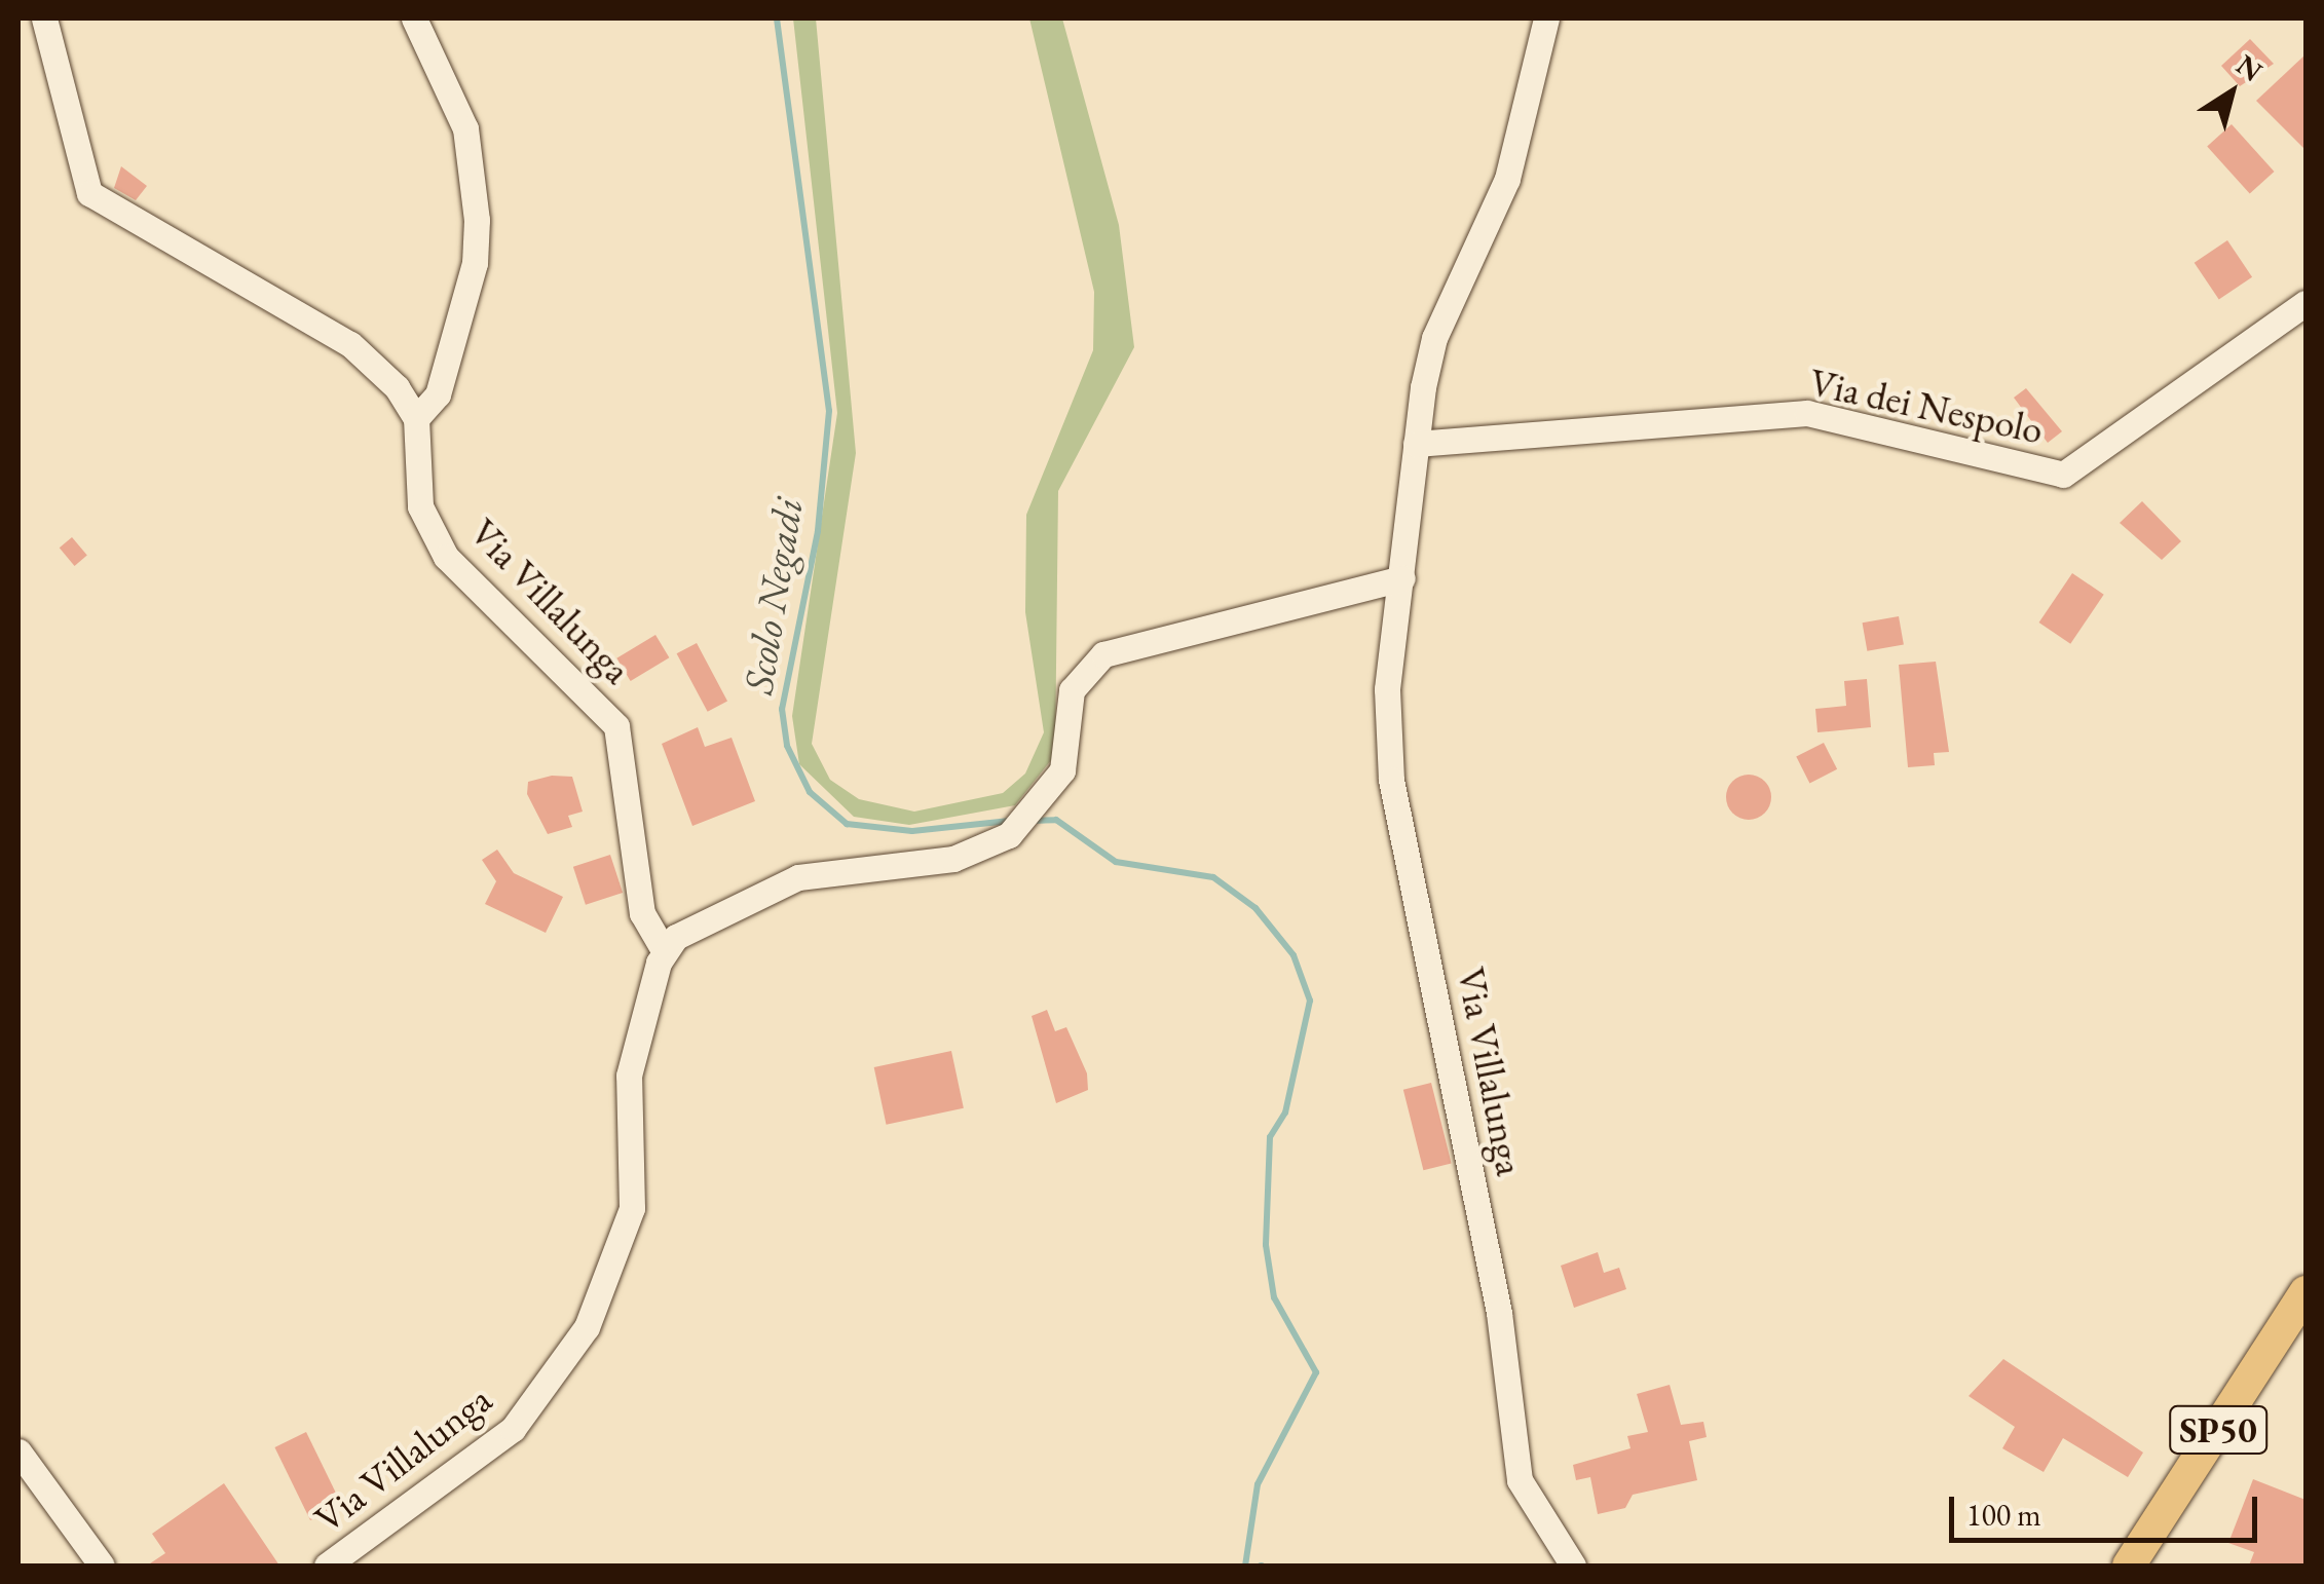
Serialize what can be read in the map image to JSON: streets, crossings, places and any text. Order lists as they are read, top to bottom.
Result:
{
  "streets": {
    "main road": ["SP50"],
    "street": ["Via dei Nespolo", "Via Villalunga"]
  },
  "crossings": [
    ["Via dei Nespolo", "Via Villalunga"]
  ],
  "water": ["Scolo Negadi"],
  "scale_bar": "100 m",
  "north": "top right"
}
